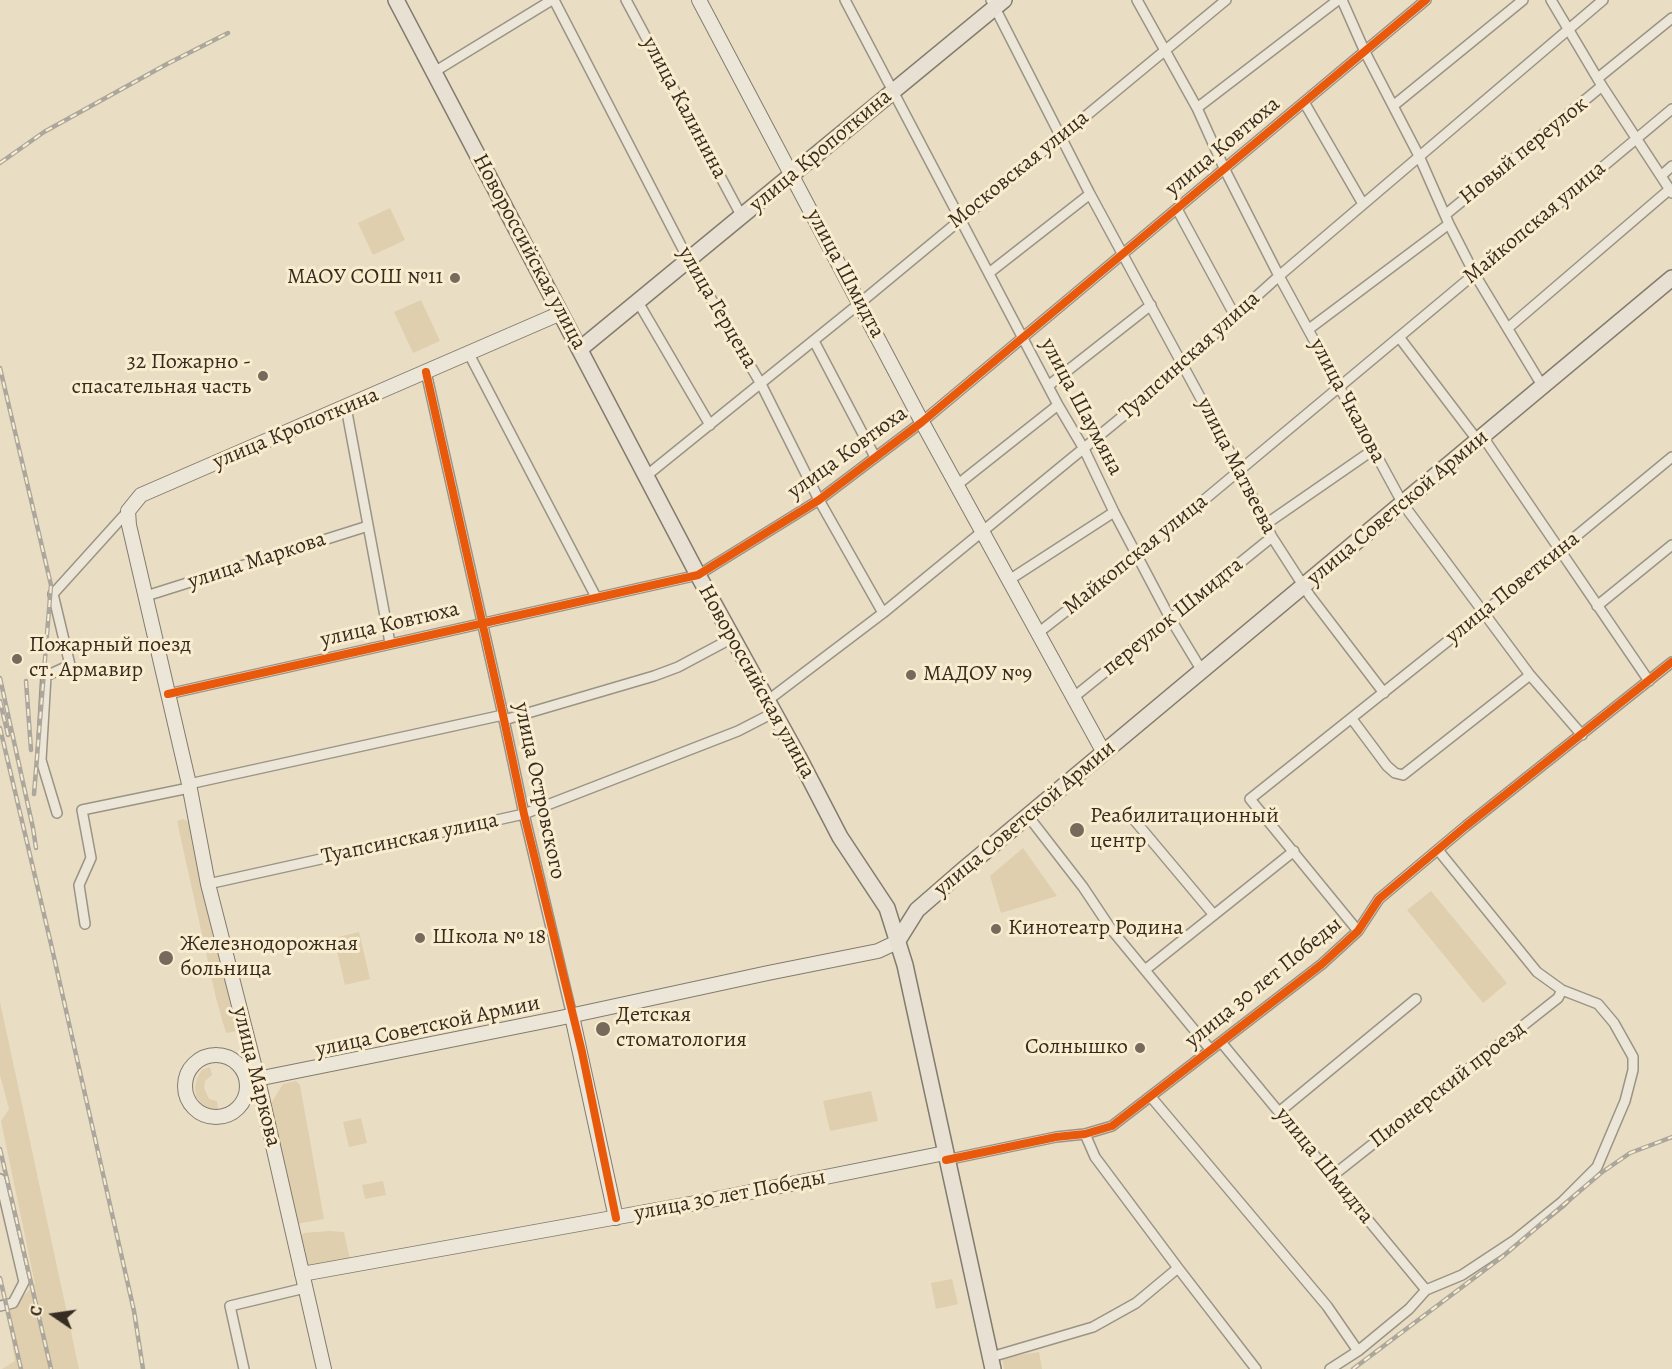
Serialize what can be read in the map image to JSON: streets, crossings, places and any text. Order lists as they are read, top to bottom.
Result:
{
  "streets": {
    "main road": [
      "улица Кропоткина",
      "Новороссийская улица",
      "улица Шмидта",
      "улица Советской Армии",
      "улица Маркова",
      "улица Островского",
      "улица 30 лет Победы"
    ],
    "street": [
      "улица Калинина",
      "улица Ковтюха",
      "Новый переулок",
      "Московская улица",
      "Майкопская улица",
      "улица Герцена",
      "Туапсинская улица",
      "улица Чкалова",
      "улица Шаумяна",
      "улица Матвеева",
      "улица Поветкина",
      "переулок Шмидта",
      "Пионерский проезд"
    ]
  },
  "crossings": [
    ["улица Калинина", "улица Кропоткина"],
    ["улица Ковтюха", "Новороссийская улица"],
    ["улица Ковтюха", "улица Шмидта"],
    ["улица Ковтюха", "улица Герцена"],
    ["улица Ковтюха", "Туапсинская улица"],
    ["улица Ковтюха", "улица Чкалова"],
    ["улица Ковтюха", "улица Шаумяна"],
    ["улица Ковтюха", "улица Матвеева"],
    ["улица Ковтюха", "улица Маркова"],
    ["улица Ковтюха", "улица Островского"],
    ["улица Кропоткина", "Новороссийская улица"],
    ["улица Кропоткина", "улица Шмидта"],
    ["улица Кропоткина", "улица Герцена"],
    ["улица Кропоткина", "улица Шаумяна"],
    ["улица Кропоткина", "улица Матвеева"],
    ["улица Кропоткина", "улица Маркова"],
    ["улица Кропоткина", "улица Островского"],
    ["Новый переулок", "улица Чкалова"],
    ["Московская улица", "Новороссийская улица"],
    ["Московская улица", "улица Шмидта"],
    ["Московская улица", "улица Герцена"],
    ["Московская улица", "улица Чкалова"],
    ["Московская улица", "улица Шаумяна"],
    ["Московская улица", "улица Матвеева"],
    ["Майкопская улица", "улица Шмидта"],
    ["Майкопская улица", "улица Чкалова"],
    ["Майкопская улица", "улица Шаумяна"],
    ["Майкопская улица", "улица Матвеева"],
    ["Новороссийская улица", "Туапсинская улица"],
    ["Новороссийская улица", "улица Советской Армии"],
    ["Новороссийская улица", "улица 30 лет Победы"],
    ["улица Шмидта", "Туапсинская улица"],
    ["улица Шмидта", "улица Советской Армии"],
    ["улица Шмидта", "переулок Шмидта"],
    ["улица Шмидта", "улица 30 лет Победы"],
    ["улица Шмидта", "Пионерский проезд"],
    ["улица Герцена", "Туапсинская улица"],
    ["Туапсинская улица", "улица Чкалова"],
    ["Туапсинская улица", "улица Шаумяна"],
    ["Туапсинская улица", "улица Матвеева"],
    ["Туапсинская улица", "улица Маркова"],
    ["Туапсинская улица", "улица Островского"],
    ["улица Чкалова", "улица Советской Армии"],
    ["улица Чкалова", "улица Поветкина"],
    ["улица Чкалова", "улица 30 лет Победы"],
    ["улица Шаумяна", "улица Матвеева"],
    ["улица Шаумяна", "улица Советской Армии"],
    ["улица Шаумяна", "переулок Шмидта"],
    ["улица Матвеева", "улица Советской Армии"],
    ["улица Матвеева", "улица Поветкина"],
    ["улица Матвеева", "переулок Шмидта"],
    ["улица Советской Армии", "улица Маркова"],
    ["улица Советской Армии", "улица Островского"],
    ["улица Маркова", "улица 30 лет Победы"],
    ["улица Островского", "улица 30 лет Победы"]
  ],
  "places": [
    "МАОУ СОШ №11",
    "32 Пожарно - спасательная часть",
    "Пожарный поезд ст. Армавир",
    "МАДОУ №9",
    "Реабилитационный центр",
    "Кинотеатр Родина",
    "Школа № 18",
    "Железнодорожная больница",
    "Детская стоматология",
    "Солнышко"
  ],
  "north": "left"
}
